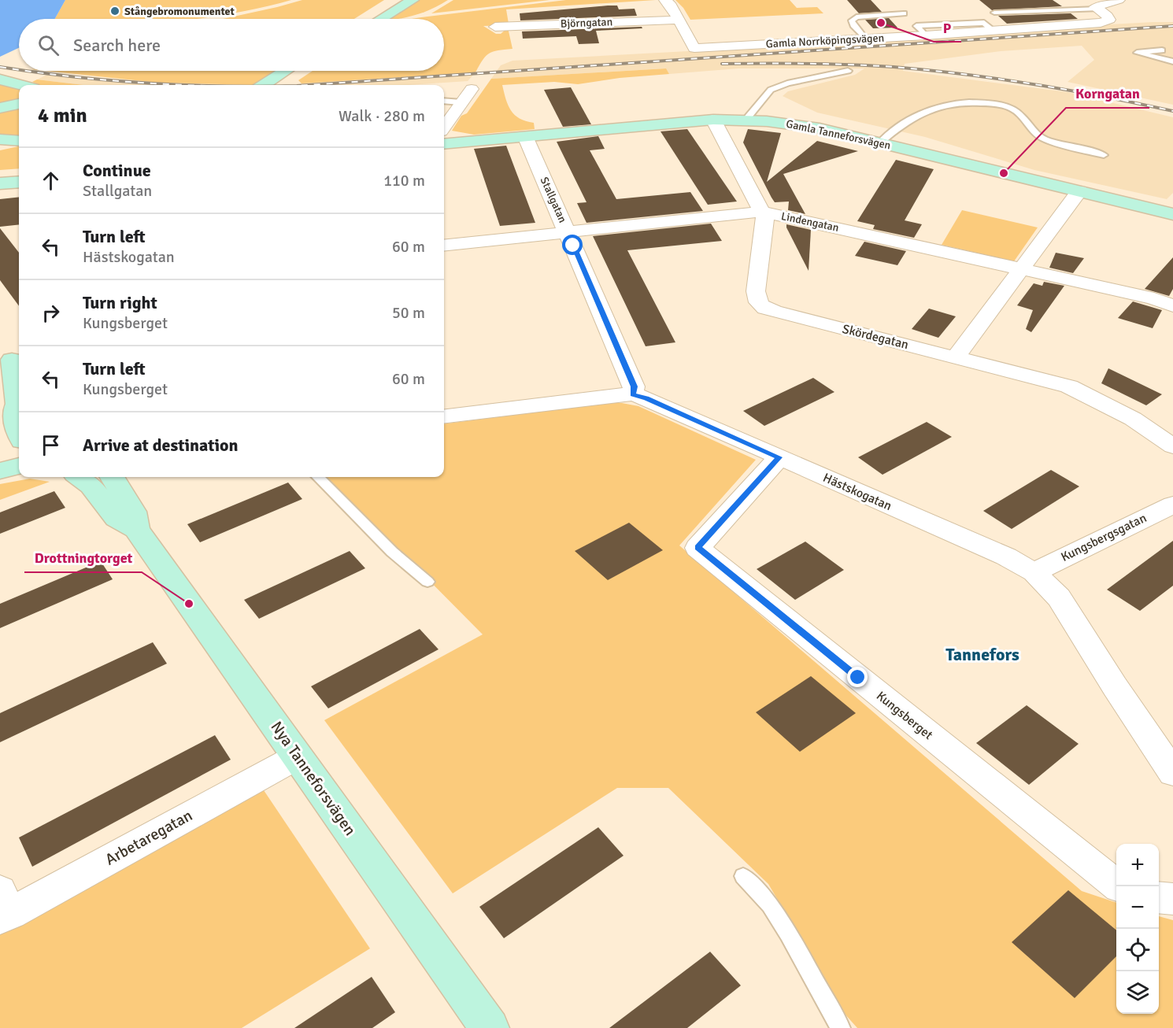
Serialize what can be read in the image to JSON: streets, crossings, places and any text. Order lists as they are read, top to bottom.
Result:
{
  "streets": {
    "main road": ["Gamla Tanneforsvägen", "Nya Tanneforsvägen"],
    "street": [
      "Björngatan",
      "Gamla Norrköpingsvägen",
      "Stallgatan",
      "Lindengatan",
      "Skördegatan",
      "Hästskogatan",
      "Kungsbergsgatan",
      "Kungsberget",
      "Arbetaregatan"
    ]
  },
  "crossings": [
    ["Björngatan", "Gamla Norrköpingsvägen"],
    ["Gamla Tanneforsvägen", "Stallgatan"],
    ["Gamla Tanneforsvägen", "Skördegatan"],
    ["Stallgatan", "Lindengatan"],
    ["Stallgatan", "Hästskogatan"],
    ["Lindengatan", "Skördegatan"],
    ["Hästskogatan", "Kungsbergsgatan"],
    ["Hästskogatan", "Kungsberget"],
    ["Nya Tanneforsvägen", "Arbetaregatan"]
  ],
  "districts": ["Tannefors"],
  "places": [
    "Stångebromonumentet",
    "P",
    "Korngatan",
    "Drottningtorget"
  ],
  "page": {
    "search": "Search here",
    "heading": ["4 min", "Walk · 280 m"],
    "list": [
      ["Continue", "Stallgatan", "110 m"],
      ["Turn left", "Hästskogatan", "60 m"],
      ["Turn right", "Kungsberget", "50 m"],
      ["Turn left", "Kungsberget", "60 m"],
      "Arrive at destination"
    ],
    "map_buttons": ["+", "−"]
  }
}
